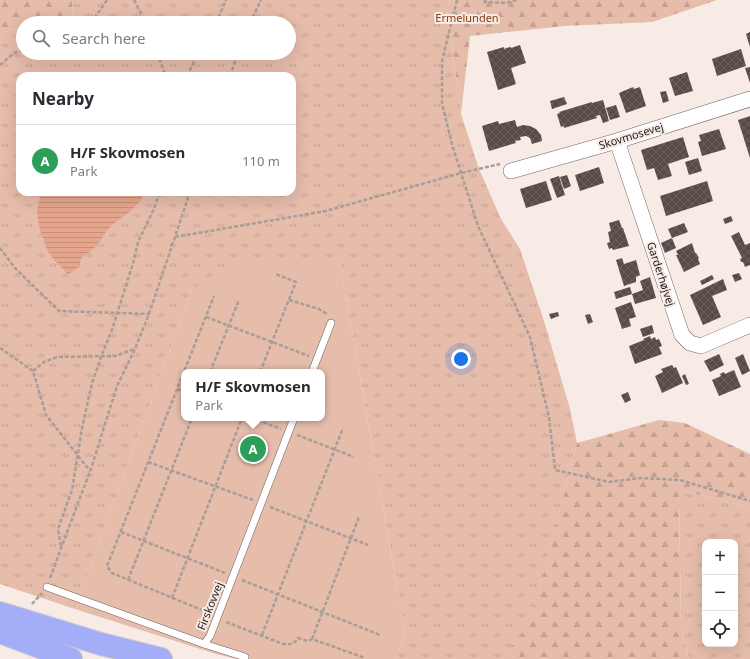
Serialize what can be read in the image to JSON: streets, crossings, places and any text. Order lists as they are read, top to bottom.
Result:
{
  "streets": {
    "street": ["Skovmosevej", "Garderhøjvej"],
    "lane": ["Firskovvej"]
  },
  "crossings": [
    ["Skovmosevej", "Garderhøjvej"]
  ],
  "parks": ["Ermelunden"],
  "page": {
    "search": "Search here",
    "heading": "Nearby",
    "list": [
      {
        "mark": "A",
        "name": "H/F Skovmosen",
        "note": "Park",
        "value": "110 m"
      }
    ],
    "popup": ["H/F Skovmosen", "Park"],
    "pins": "A",
    "map_buttons": ["+", "−"]
  }
}
